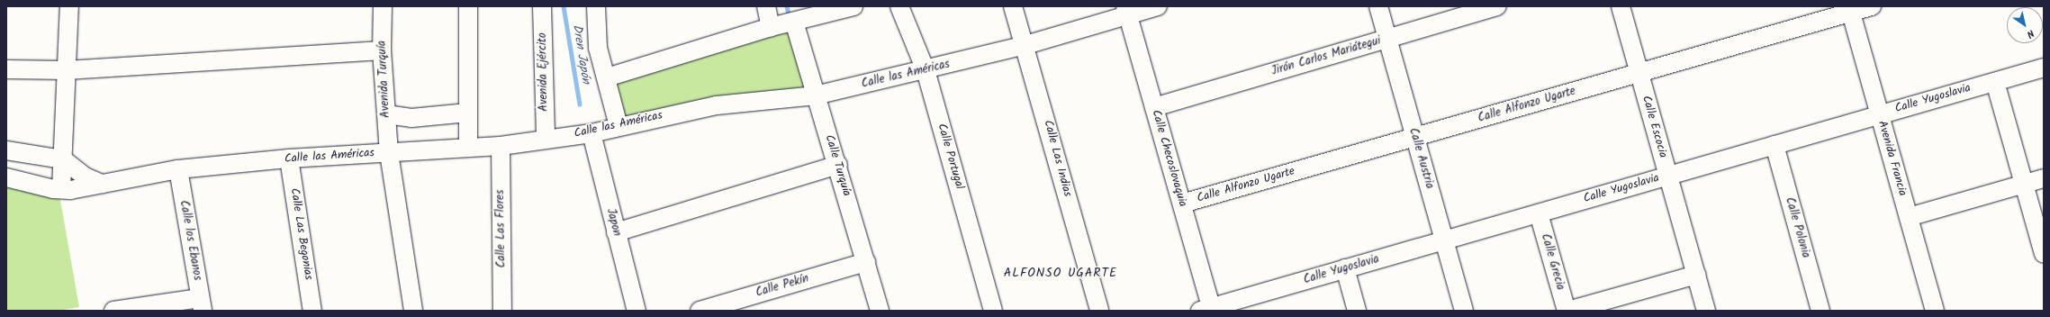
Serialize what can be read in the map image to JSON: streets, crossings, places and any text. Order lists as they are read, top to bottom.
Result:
{
  "streets": {
    "street": [
      "Jirón Carlos Mariátegui",
      "Avenida Ejército",
      "Calle las Américas",
      "Avenida Turquía",
      "Calle Yugoslavia",
      "Calle Alfonzo Ugarte",
      "Calle Escocia",
      "Calle Portugal",
      "Calle Las Indias",
      "Calle Checoslovaquia",
      "Calle Austria",
      "Avenida Francia",
      "Calle Turquía",
      "Japon",
      "Calle Polonia",
      "Calle Las Flores",
      "Calle Las Begonias",
      "Calle los Ebanos",
      "Calle Grecia",
      "Calle Pekín"
    ]
  },
  "crossings": [
    ["Jirón Carlos Mariátegui", "Calle Checoslovaquia"],
    ["Jirón Carlos Mariátegui", "Calle Austria"],
    ["Avenida Ejército", "Calle las Américas"],
    ["Calle las Américas", "Avenida Turquía"],
    ["Calle las Américas", "Calle Portugal"],
    ["Calle las Américas", "Calle Las Indias"],
    ["Calle las Américas", "Calle Checoslovaquia"],
    ["Calle las Américas", "Calle Turquía"],
    ["Calle las Américas", "Japon"],
    ["Calle las Américas", "Calle Las Flores"],
    ["Calle las Américas", "Calle Las Begonias"],
    ["Calle las Américas", "Calle los Ebanos"],
    ["Calle Yugoslavia", "Calle Escocia"],
    ["Calle Yugoslavia", "Calle Checoslovaquia"],
    ["Calle Yugoslavia", "Calle Austria"],
    ["Calle Yugoslavia", "Avenida Francia"],
    ["Calle Yugoslavia", "Calle Polonia"],
    ["Calle Yugoslavia", "Calle Grecia"],
    ["Calle Alfonzo Ugarte", "Calle Escocia"],
    ["Calle Alfonzo Ugarte", "Calle Checoslovaquia"],
    ["Calle Alfonzo Ugarte", "Calle Austria"],
    ["Calle Alfonzo Ugarte", "Avenida Francia"],
    ["Calle Turquía", "Calle Pekín"]
  ],
  "districts": ["ALFONSO UGARTE"],
  "water": ["Dren Japón"],
  "north": "bottom right"
}
